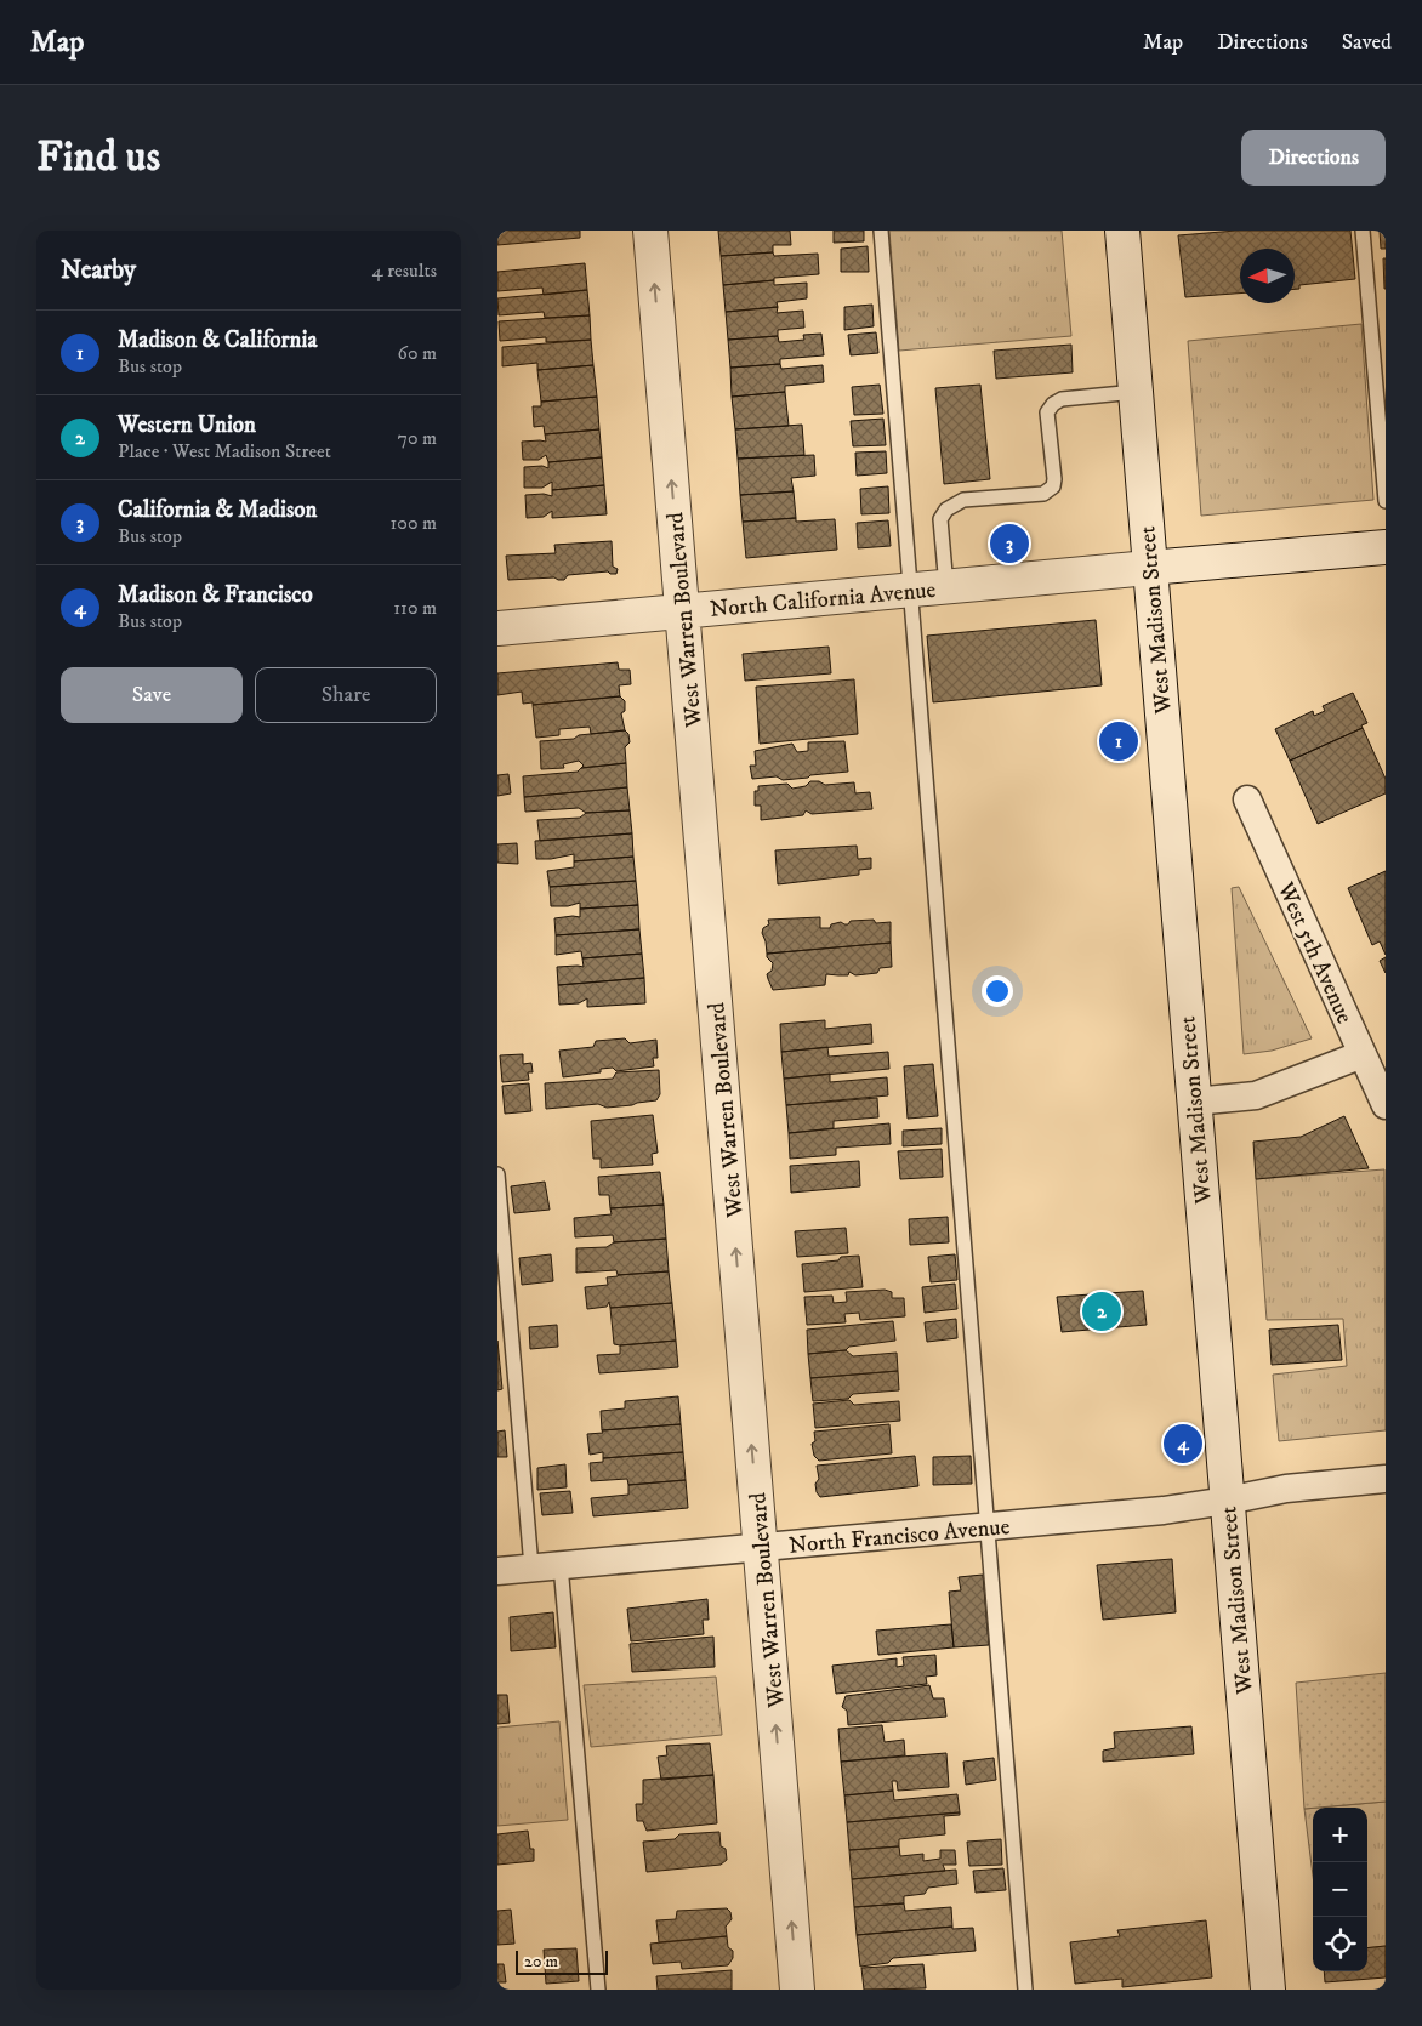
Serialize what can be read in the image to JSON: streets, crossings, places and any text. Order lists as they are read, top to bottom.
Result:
{
  "streets": {
    "street": [
      "North California Avenue",
      "West Warren Boulevard",
      "West Madison Street",
      "West 5th Avenue",
      "North Francisco Avenue"
    ]
  },
  "crossings": [
    ["North California Avenue", "West Warren Boulevard"],
    ["North California Avenue", "West Madison Street"],
    ["West Warren Boulevard", "North Francisco Avenue"],
    ["West Madison Street", "North Francisco Avenue"]
  ],
  "one_way": ["West Warren Boulevard"],
  "scale_bar": "20 m",
  "north": "left",
  "page": {
    "header": "Map",
    "nav": ["Map", "Directions", "Saved"],
    "buttons": [
      "Directions",
      ["Save", "Share"]
    ],
    "title": "Find us",
    "heading": ["Nearby", "4 results"],
    "list": [
      {
        "mark": "1",
        "name": "Madison & California",
        "note": "Bus stop",
        "value": "60 m"
      },
      {
        "mark": "2",
        "name": "Western Union",
        "note": "Place · West Madison Street",
        "value": "70 m"
      },
      {
        "mark": "3",
        "name": "California & Madison",
        "note": "Bus stop",
        "value": "100 m"
      },
      {
        "mark": "4",
        "name": "Madison & Francisco",
        "note": "Bus stop",
        "value": "110 m"
      }
    ],
    "pins": [
      "3",
      "1",
      "2",
      "4"
    ],
    "map_buttons": ["+", "−"],
    "scale": "20 m"
  }
}
